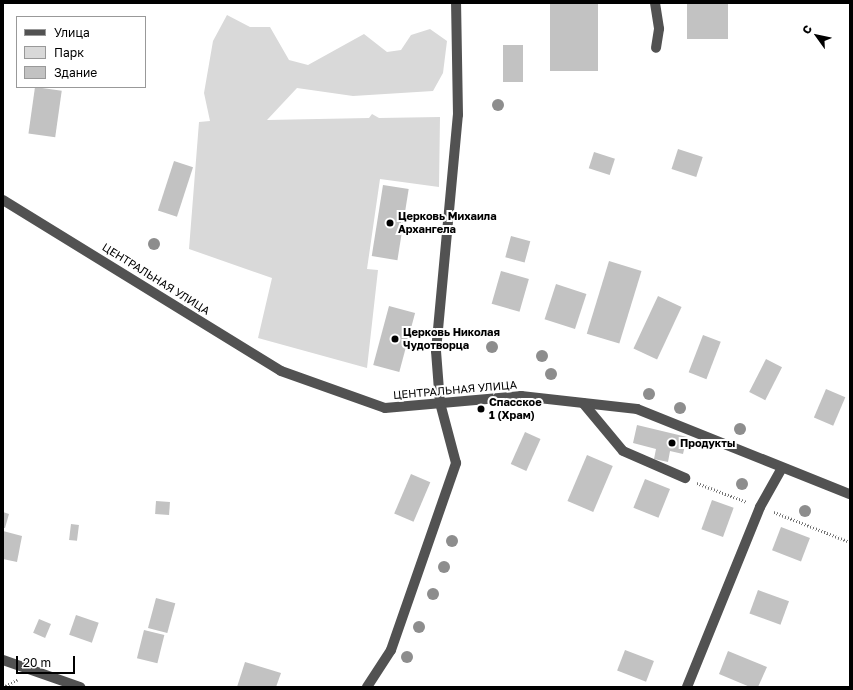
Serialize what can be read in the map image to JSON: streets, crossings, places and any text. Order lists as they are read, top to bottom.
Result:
{
  "streets": {
    "street": ["ЦЕНТРАЛЬНАЯ УЛИЦА"]
  },
  "places": [
    "Церковь Михаила Архангела",
    "Церковь Николая Чудотворца",
    "Спасское 1 (Храм)",
    "Продукты"
  ],
  "legend": ["Улица", "Парк", "Здание"],
  "scale_bar": "20 m",
  "north": "top left"
}
